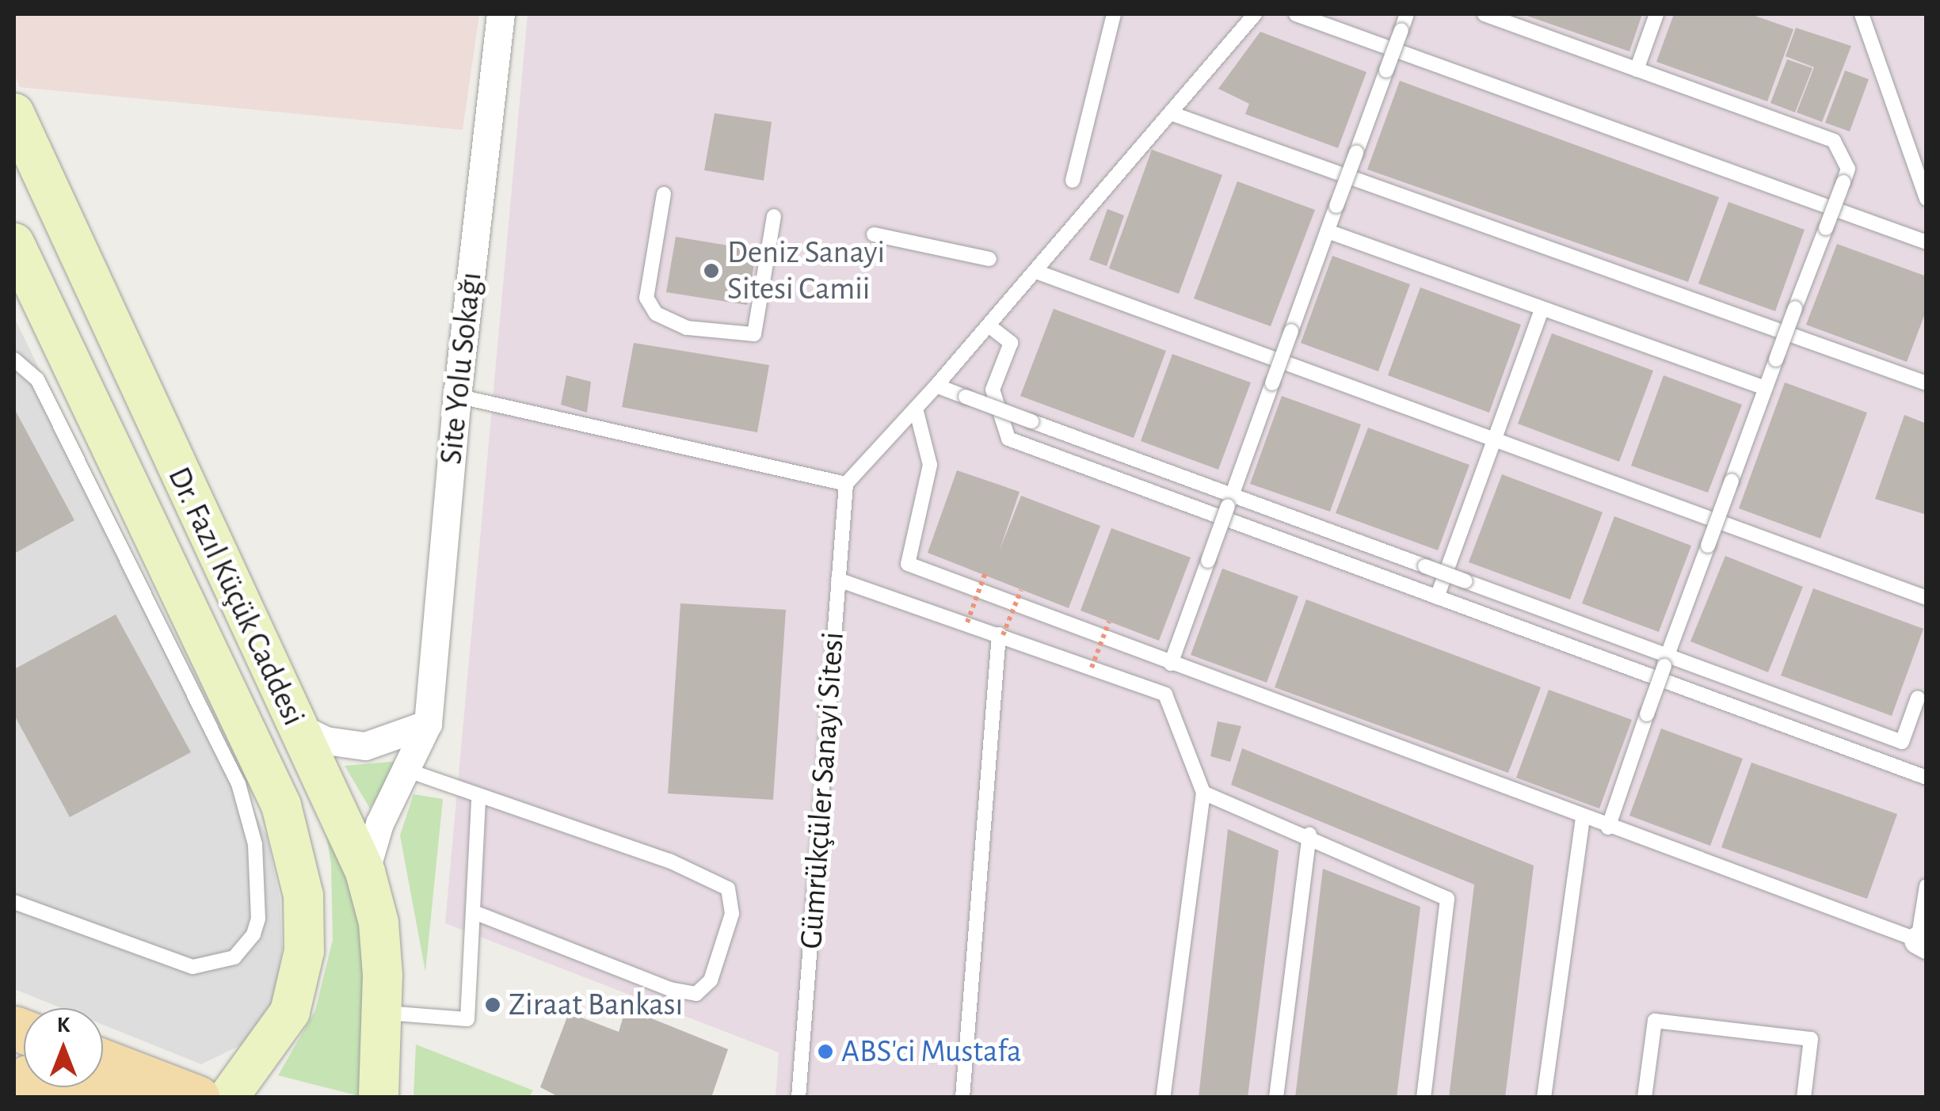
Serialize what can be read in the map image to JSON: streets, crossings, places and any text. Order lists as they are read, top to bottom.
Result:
{
  "streets": {
    "main road": ["Dr. Fazıl Küçük Caddesi"],
    "street": ["Site Yolu Sokağı"],
    "lane": ["Gümrükçüler Sanayi Sitesi"]
  },
  "places": ["Deniz Sanayi Sitesi Camii", "Ziraat Bankası", "ABS'ci Mustafa"],
  "north": "top"
}
